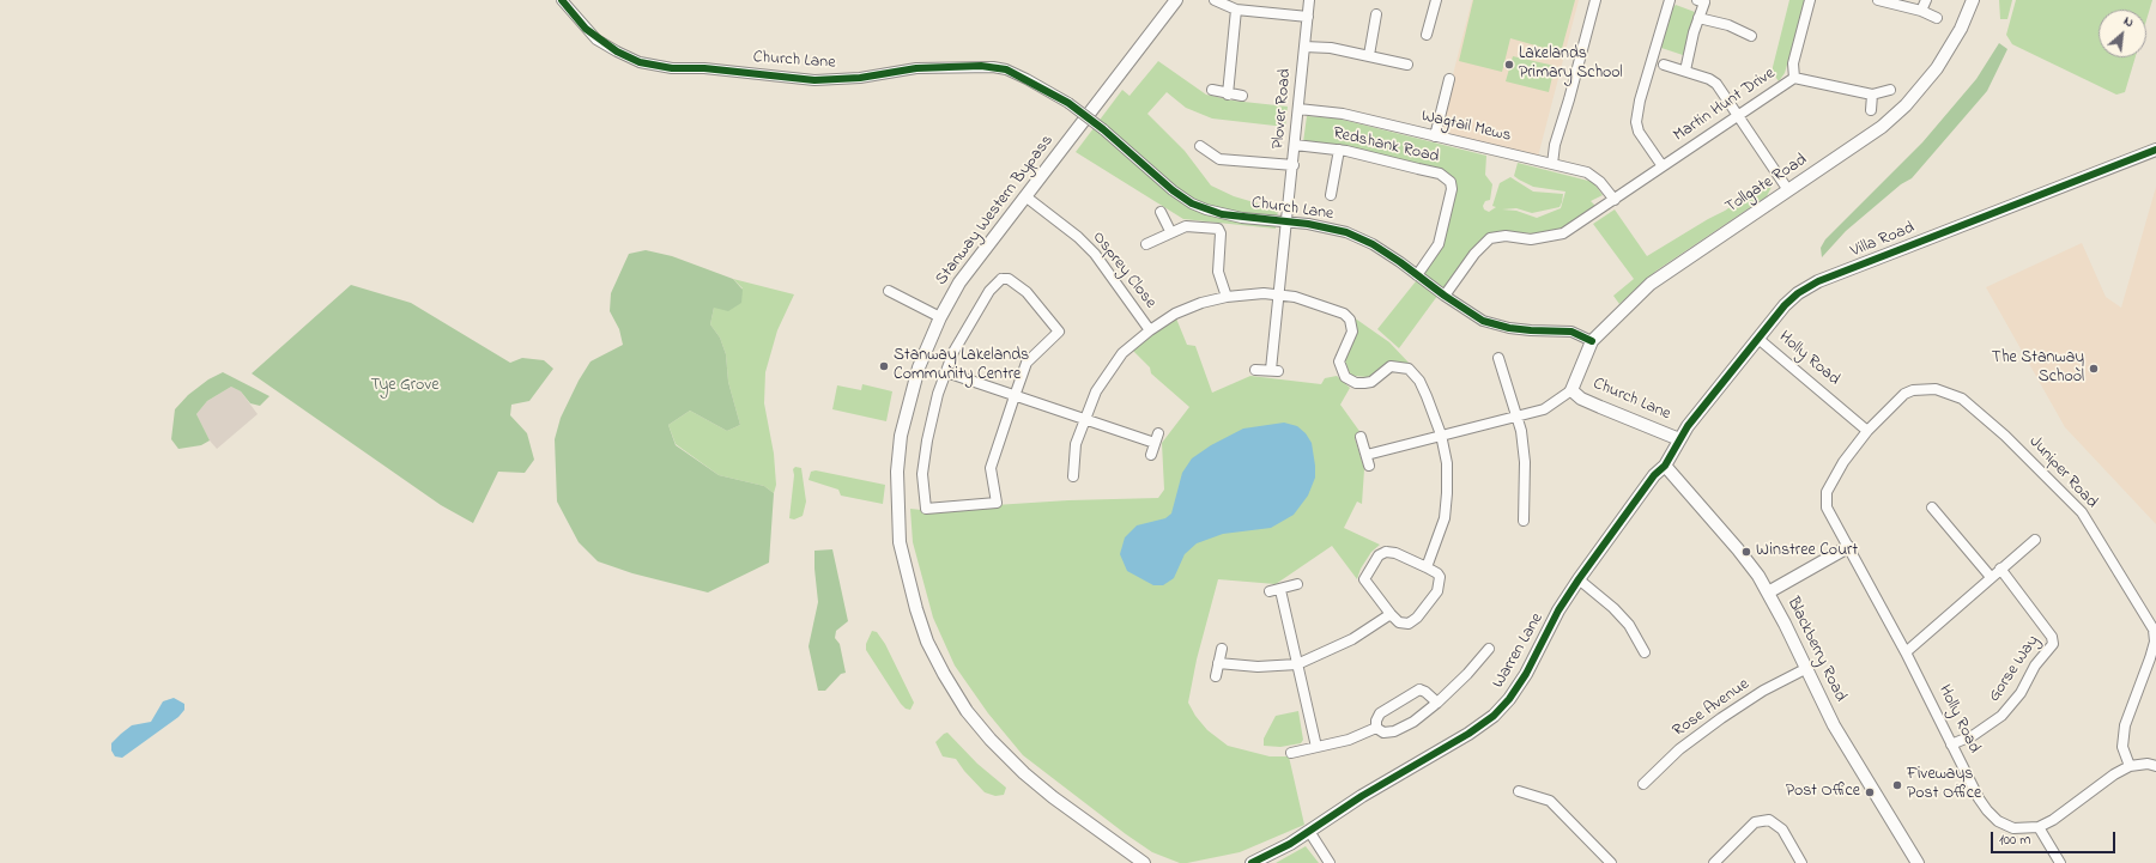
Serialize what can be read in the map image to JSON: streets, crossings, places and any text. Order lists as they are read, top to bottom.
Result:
{
  "streets": {
    "street": [
      "Church Lane",
      "Martin Hunt Drive",
      "Plover Road",
      "Wagtail Mews",
      "Redshank Road",
      "Tollgate Road",
      "Stanway Western Bypass",
      "Villa Road",
      "Osprey Close",
      "Holly Road",
      "Juniper Road",
      "Blackberry Road",
      "Warren Lane",
      "Gorse Way",
      "Rose Avenue"
    ]
  },
  "crossings": [
    ["Church Lane", "Martin Hunt Drive"],
    ["Church Lane", "Plover Road"],
    ["Church Lane", "Redshank Road"],
    ["Church Lane", "Tollgate Road"],
    ["Church Lane", "Villa Road"],
    ["Church Lane", "Warren Lane"],
    ["Martin Hunt Drive", "Wagtail Mews"],
    ["Plover Road", "Wagtail Mews"],
    ["Plover Road", "Redshank Road"],
    ["Stanway Western Bypass", "Osprey Close"],
    ["Villa Road", "Holly Road"],
    ["Villa Road", "Warren Lane"],
    ["Holly Road", "Juniper Road"],
    ["Holly Road", "Gorse Way"],
    ["Blackberry Road", "Warren Lane"],
    ["Blackberry Road", "Rose Avenue"]
  ],
  "parks": ["Tye Grove"],
  "places": [
    "Lakelands Primary School",
    "Stanway Lakelands Community Centre",
    "The Stanway School",
    "Winstree Court",
    "Fiveways Post Office",
    "Post Office"
  ],
  "scale_bar": "100 m",
  "north": "top right"
}
